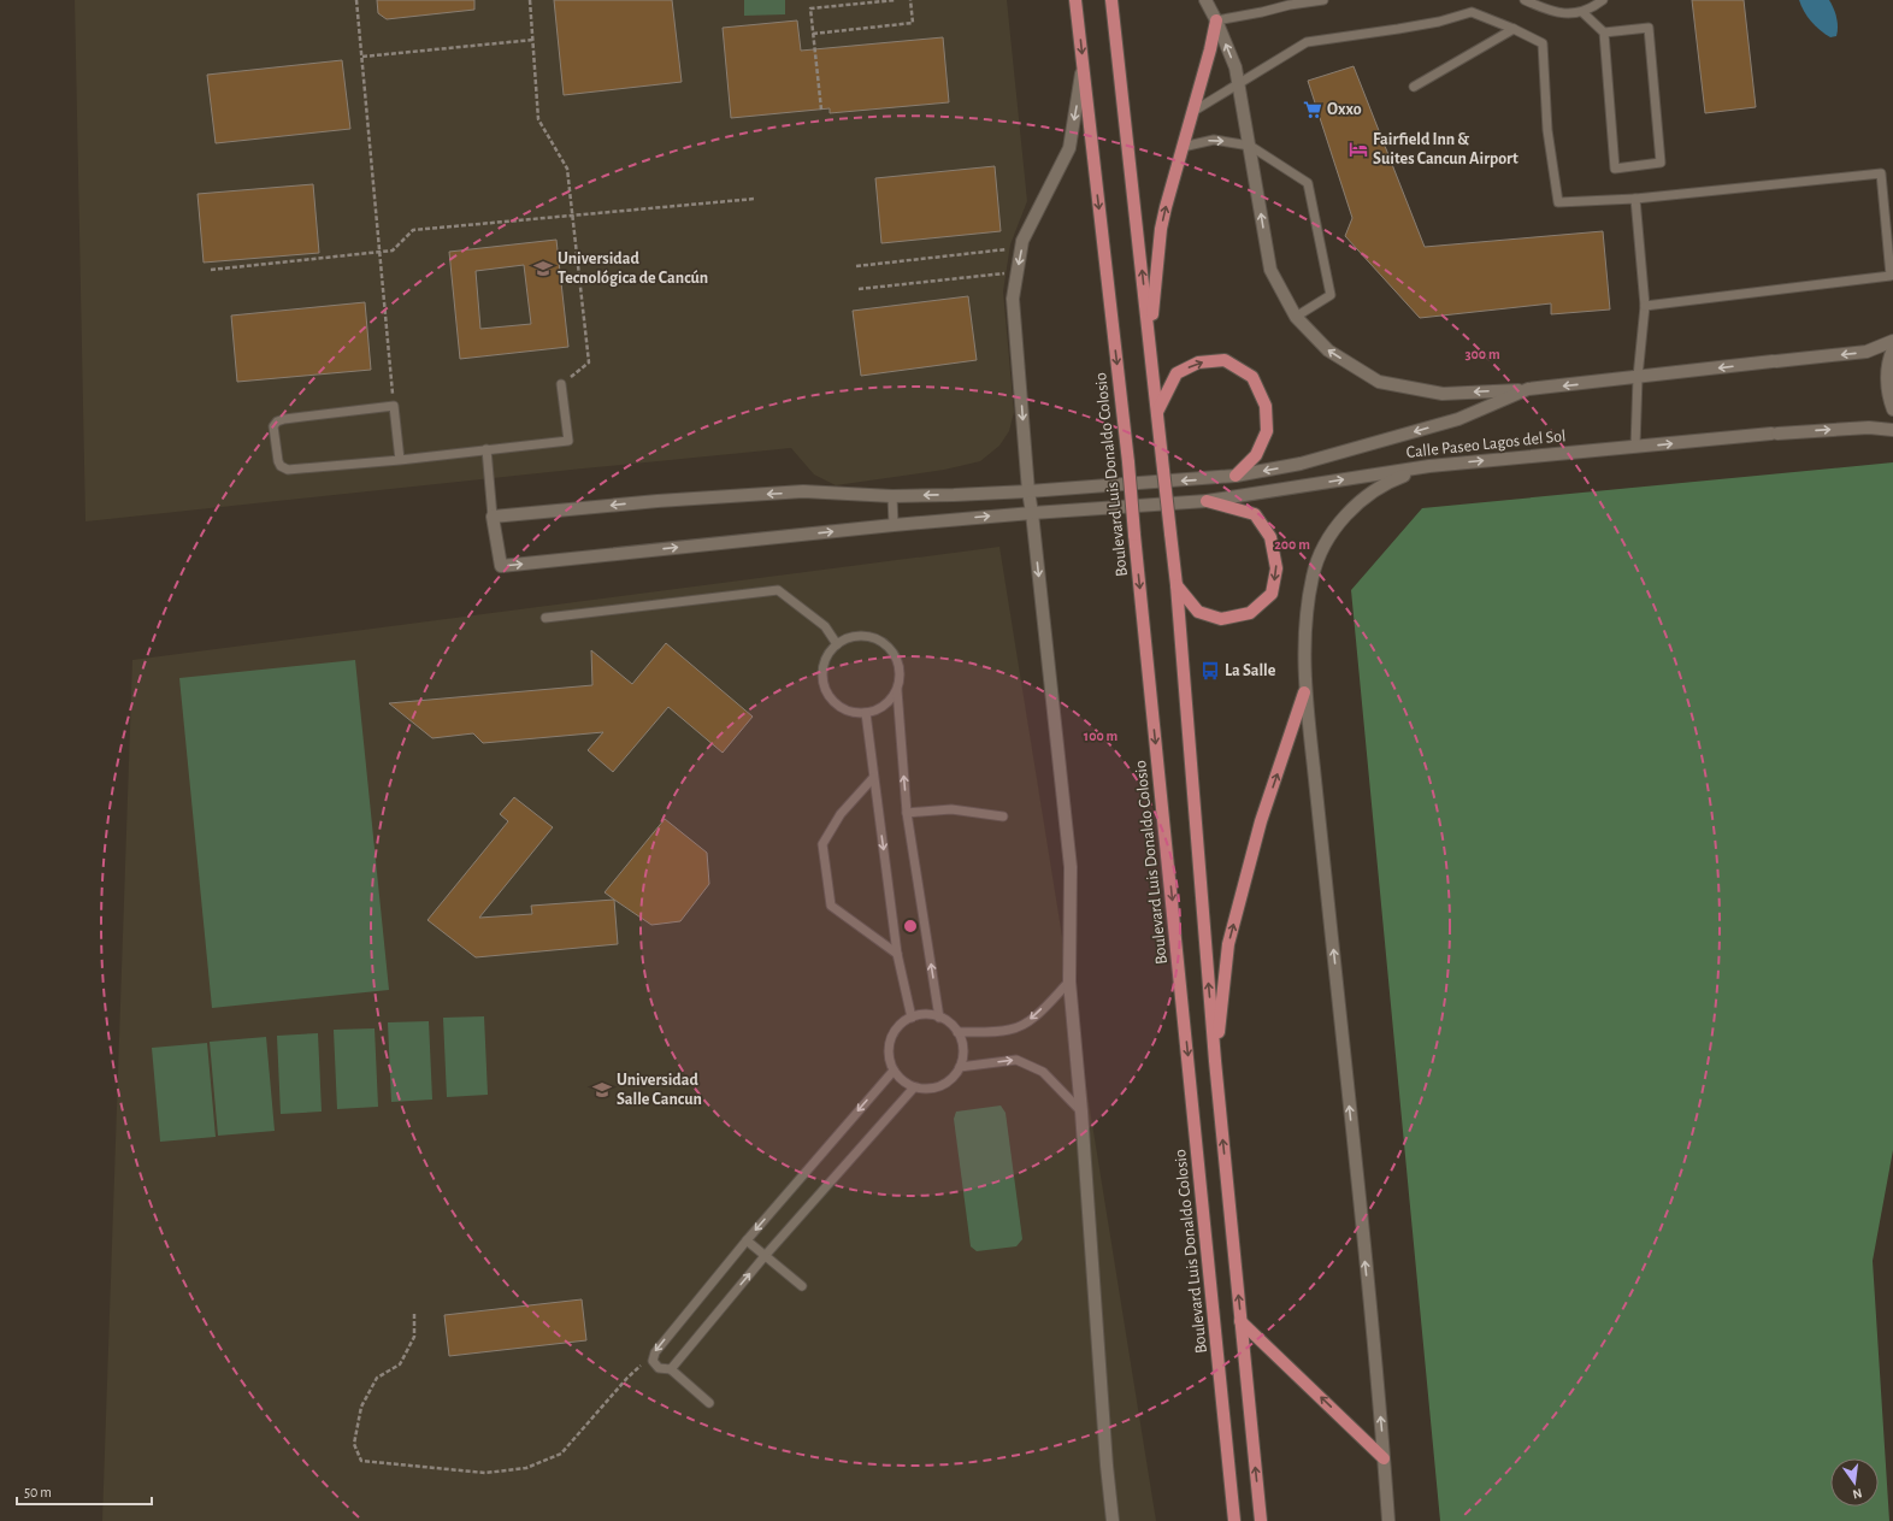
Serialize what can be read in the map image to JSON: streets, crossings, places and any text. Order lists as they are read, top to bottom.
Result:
{
  "streets": {
    "main road": ["Boulevard Luis Donaldo Colosio"],
    "street": ["Calle Paseo Lagos del Sol"]
  },
  "places": {
    "supermarket": ["Oxxo"],
    "hotel": ["Fairfield Inn & Suites Cancun Airport"],
    "school or university": ["Universidad Tecnológica de Cancún", "Universidad Salle Cancun"],
    "bus stop": ["La Salle"]
  },
  "scale_bar": "50 m",
  "north": "bottom",
  "rings": ["300 m", "200 m", "100 m"]
}
